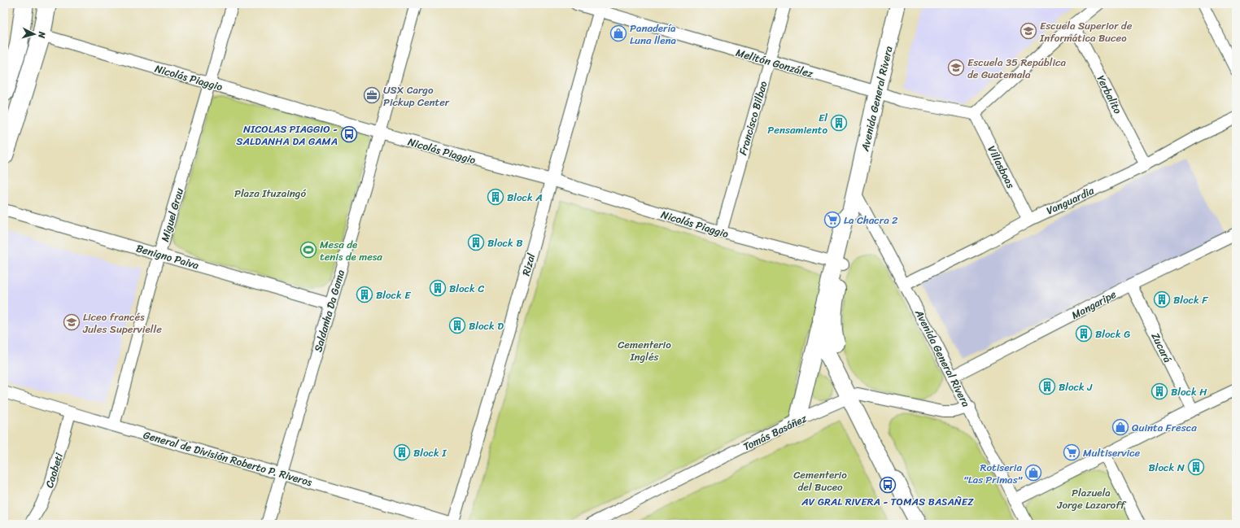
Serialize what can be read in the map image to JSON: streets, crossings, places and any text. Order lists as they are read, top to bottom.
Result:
{
  "streets": {
    "main road": ["Avenida General Rivera"],
    "street": [
      "Melitón González",
      "Nicolás Piaggio",
      "Yerbalito",
      "Francisco Bilbao",
      "Villasboas",
      "Vanguardia",
      "Miguel Grau",
      "Benigno Paiva",
      "Rizal",
      "Mangaripe",
      "Saldanha Da Gama",
      "Zucará",
      "Tomás Basáñez",
      "General de División Roberto P. Riveros",
      "Caobeti"
    ]
  },
  "crossings": [
    ["Melitón González", "Avenida General Rivera"],
    ["Melitón González", "Francisco Bilbao"],
    ["Melitón González", "Villasboas"],
    ["Melitón González", "Rizal"],
    ["Nicolás Piaggio", "Avenida General Rivera"],
    ["Nicolás Piaggio", "Francisco Bilbao"],
    ["Nicolás Piaggio", "Miguel Grau"],
    ["Nicolás Piaggio", "Rizal"],
    ["Nicolás Piaggio", "Saldanha Da Gama"],
    ["Yerbalito", "Vanguardia"],
    ["Avenida General Rivera", "Vanguardia"],
    ["Avenida General Rivera", "Mangaripe"],
    ["Avenida General Rivera", "Tomás Basáñez"],
    ["Villasboas", "Vanguardia"],
    ["Miguel Grau", "Benigno Paiva"],
    ["Miguel Grau", "General de División Roberto P. Riveros"],
    ["Benigno Paiva", "Saldanha Da Gama"],
    ["Rizal", "General de División Roberto P. Riveros"],
    ["Mangaripe", "Zucará"],
    ["Saldanha Da Gama", "General de División Roberto P. Riveros"],
    ["General de División Roberto P. Riveros", "Caobeti"]
  ],
  "parks": [
    "Plaza Ituzaingó",
    "Cementerio Inglés",
    "Cementerio del Buceo",
    "Plazuela Jorge Lazaroff"
  ],
  "places": {
    "school or university": ["Escuela Superior de Informática Buceo", "Escuela 35 República de Guatemala", "Liceo francés Jules Supervielle"],
    "shop": ["Panadería Luna llena", "Quinta Fresca", "Rotiseria \"Las Primas\""],
    "office": ["USX Cargo Pickup Center"],
    "building": [
      "El Pensamiento",
      "Block A",
      "Block B",
      "Block C",
      "Block E",
      "Block F",
      "Block D",
      "Block G",
      "Block J",
      "Block H",
      "Block I",
      "Block N"
    ],
    "bus stop": ["NICOLAS PIAGGIO - SALDANHA DA GAMA", "AV GRAL RIVERA - TOMAS BASAÑEZ"],
    "supermarket": ["La Chacra 2", "Multiservice"],
    "sports": ["Mesa de tenis de mesa"]
  },
  "north": "right"
}
